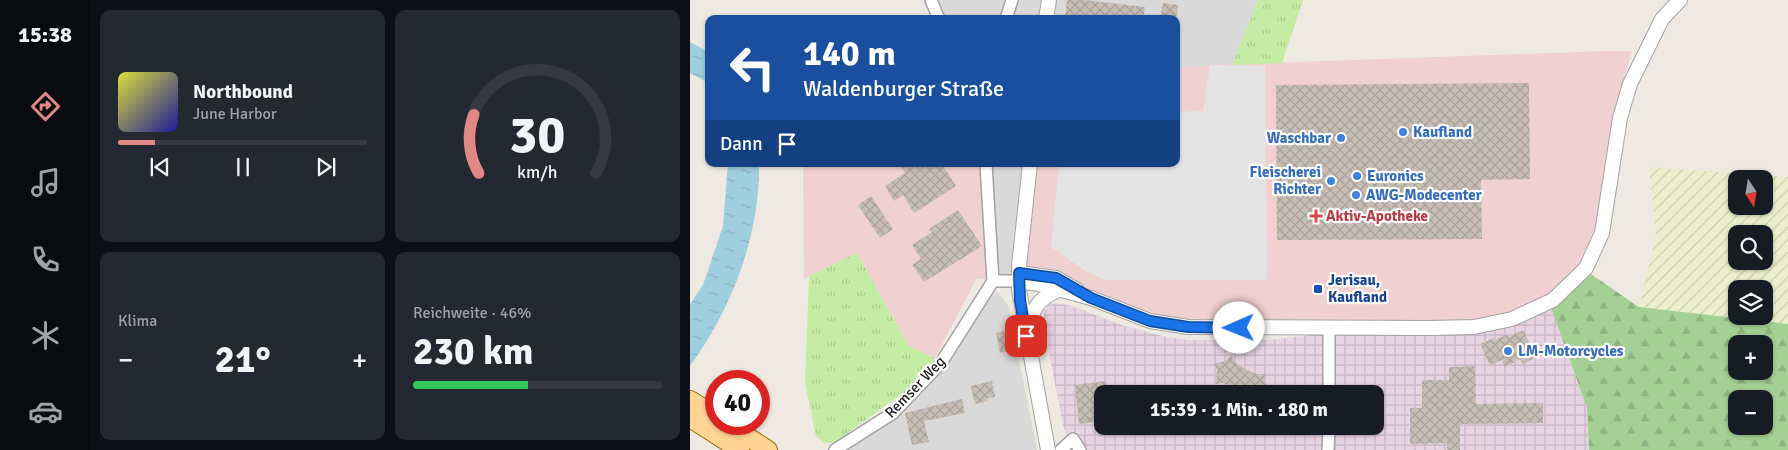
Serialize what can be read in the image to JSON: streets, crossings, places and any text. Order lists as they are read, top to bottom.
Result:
{
  "streets": {
    "street": ["Remser Weg"]
  },
  "places": {
    "other": [
      "Kaufland",
      "Waschbar",
      "Euronics",
      "Fleischerei Richter",
      "AWG-Modecenter",
      "LM-Motorcycles"
    ],
    "health": ["Aktiv-Apotheke"],
    "transit": ["Jerisau, Kaufland"]
  },
  "north": "bottom",
  "page": {
    "tabs": "15:38",
    "turn": ["140 m", "Waldenburger Straße"],
    "song": ["Northbound", "June Harbor"],
    "then": "Dann",
    "map_buttons": ["+", "−"],
    "tile": [
      "Klima",
      ["Reichweite · 46%", "230 km"]
    ],
    "heat": ["−", "21°", "+"],
    "limit": "40",
    "trip": "15:39 · 1 Min. · 180 m",
    "gauge": ["30", "km/h"]
  }
}
